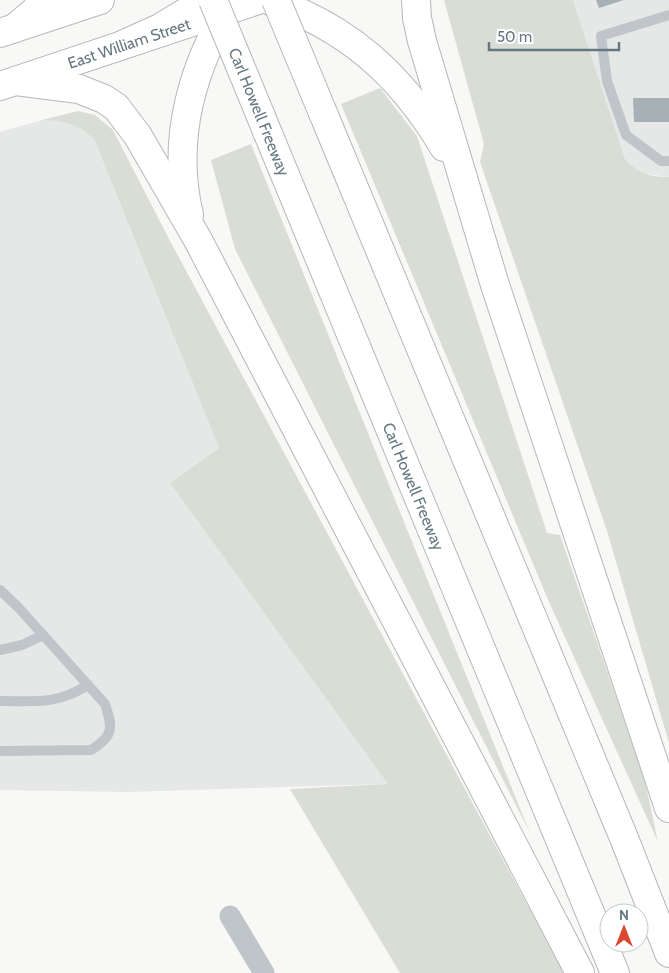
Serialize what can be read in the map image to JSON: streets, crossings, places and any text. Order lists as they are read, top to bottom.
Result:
{
  "streets": {
    "main road": ["East William Street", "Carl Howell Freeway"]
  },
  "crossings": [
    ["East William Street", "Carl Howell Freeway"]
  ],
  "scale_bar": "50 m",
  "north": "top"
}
